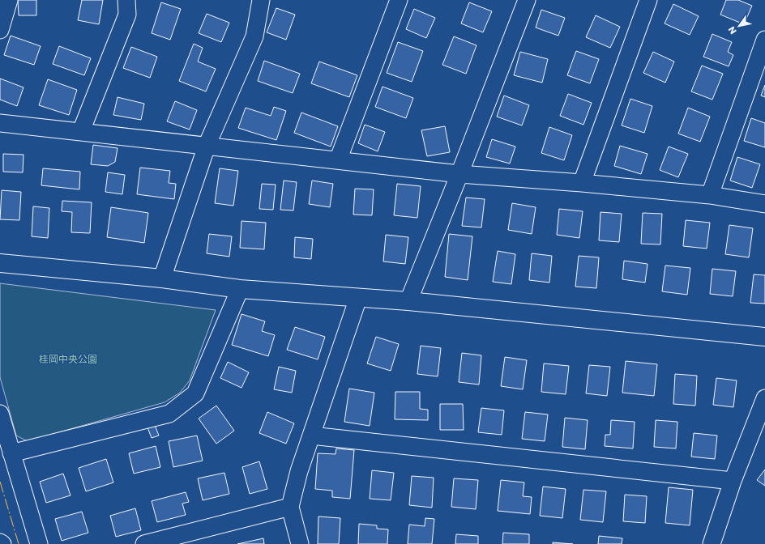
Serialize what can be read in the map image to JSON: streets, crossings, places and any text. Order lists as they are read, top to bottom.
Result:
{
  "parks": ["桂岡中央公園"],
  "north": "bottom left"
}
